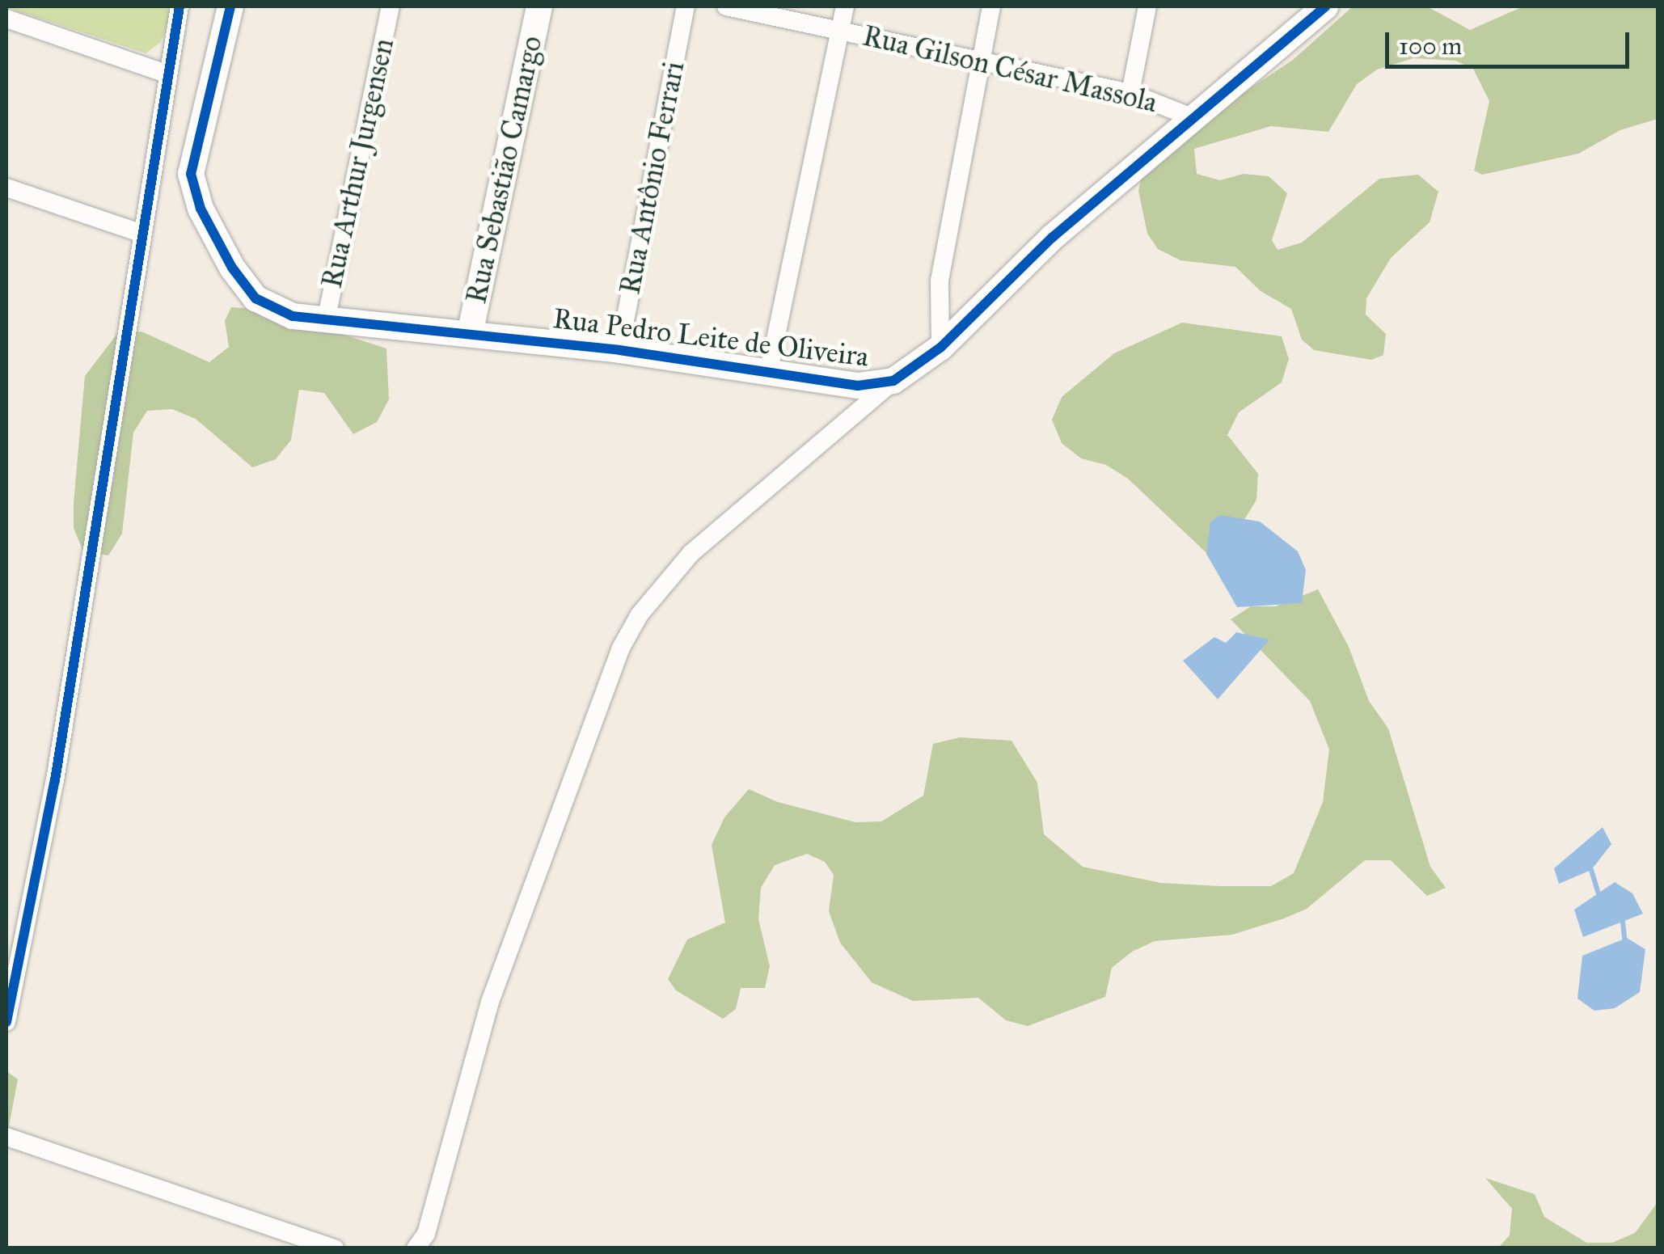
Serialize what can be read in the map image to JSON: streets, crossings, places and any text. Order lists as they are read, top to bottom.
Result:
{
  "streets": {
    "street": [
      "Rua Gilson César Massola",
      "Rua Arthur Jurgensen",
      "Rua Sebastião Camargo",
      "Rua Antônio Ferrari",
      "Rua Pedro Leite de Oliveira"
    ]
  },
  "crossings": [
    ["Rua Gilson César Massola", "Rua Pedro Leite de Oliveira"],
    ["Rua Arthur Jurgensen", "Rua Pedro Leite de Oliveira"],
    ["Rua Sebastião Camargo", "Rua Pedro Leite de Oliveira"],
    ["Rua Antônio Ferrari", "Rua Pedro Leite de Oliveira"]
  ],
  "scale_bar": "100 m"
}
